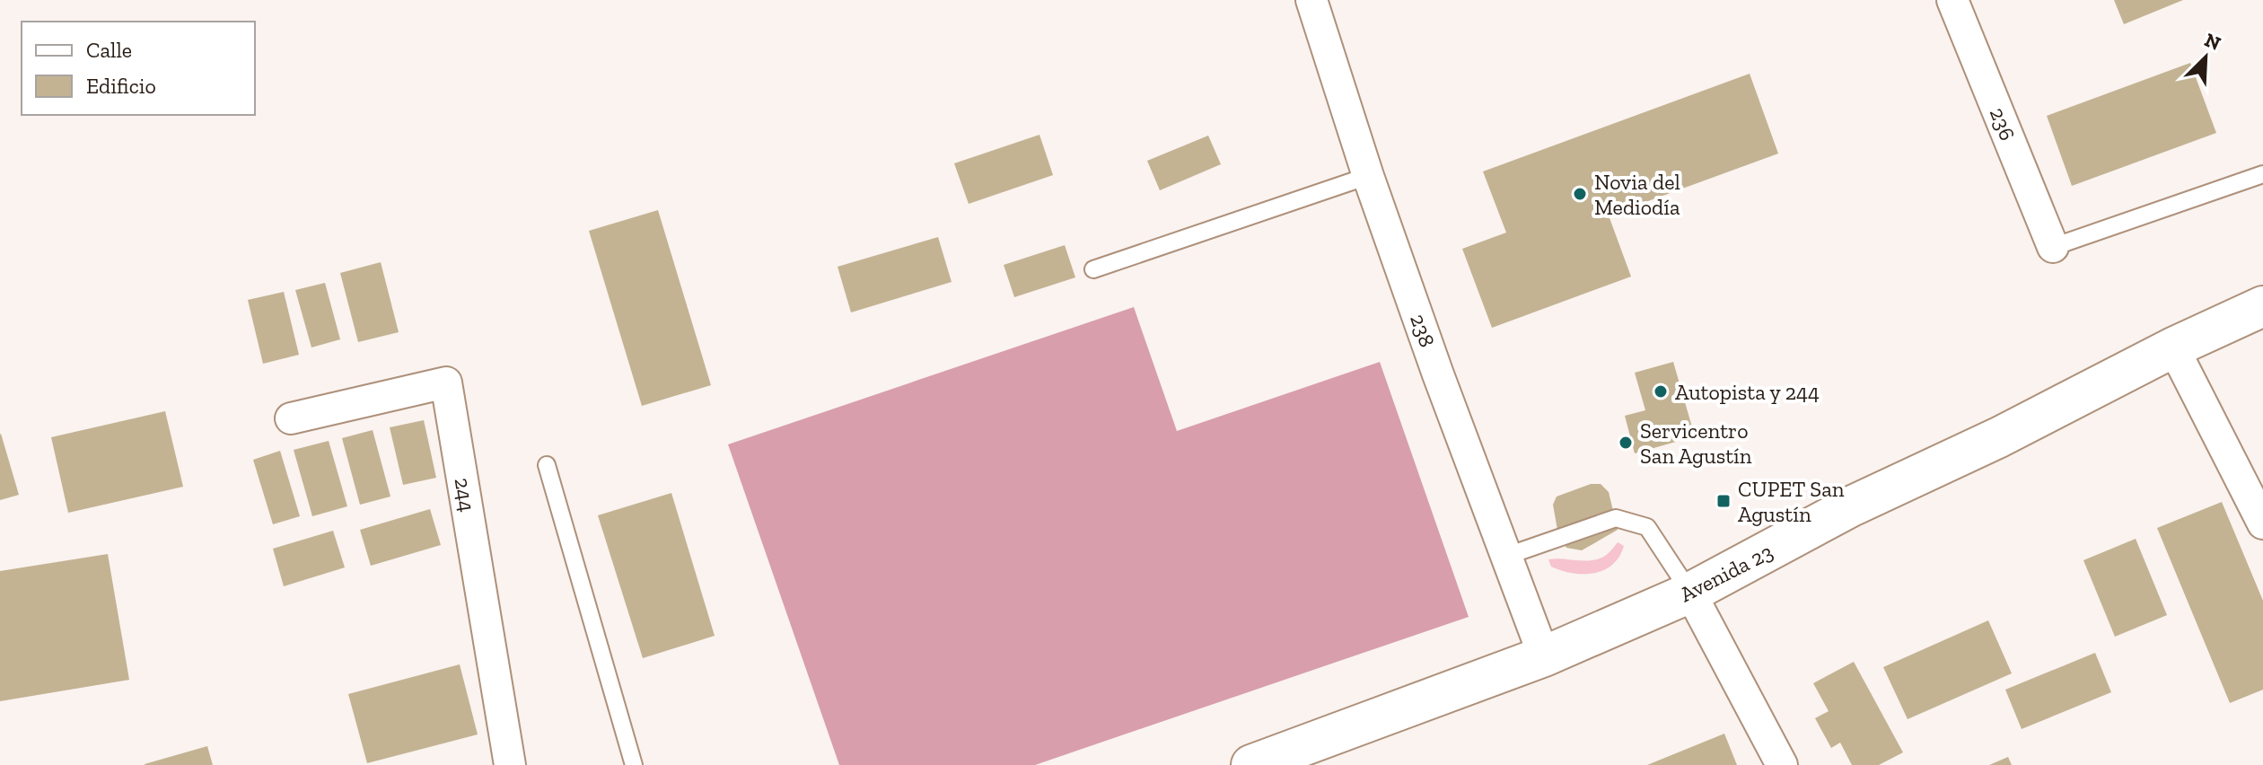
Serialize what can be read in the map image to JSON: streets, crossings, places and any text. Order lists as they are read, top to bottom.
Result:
{
  "streets": {
    "main road": ["Avenida 23"],
    "street": ["236", "238", "244"]
  },
  "crossings": [
    ["238", "Avenida 23"]
  ],
  "places": {
    "other": ["Novia del Mediodía", "Autopista y 244", "Servicentro San Agustín"],
    "transit": ["CUPET San Agustín"]
  },
  "legend": ["Calle", "Edificio"],
  "north": "top right"
}
